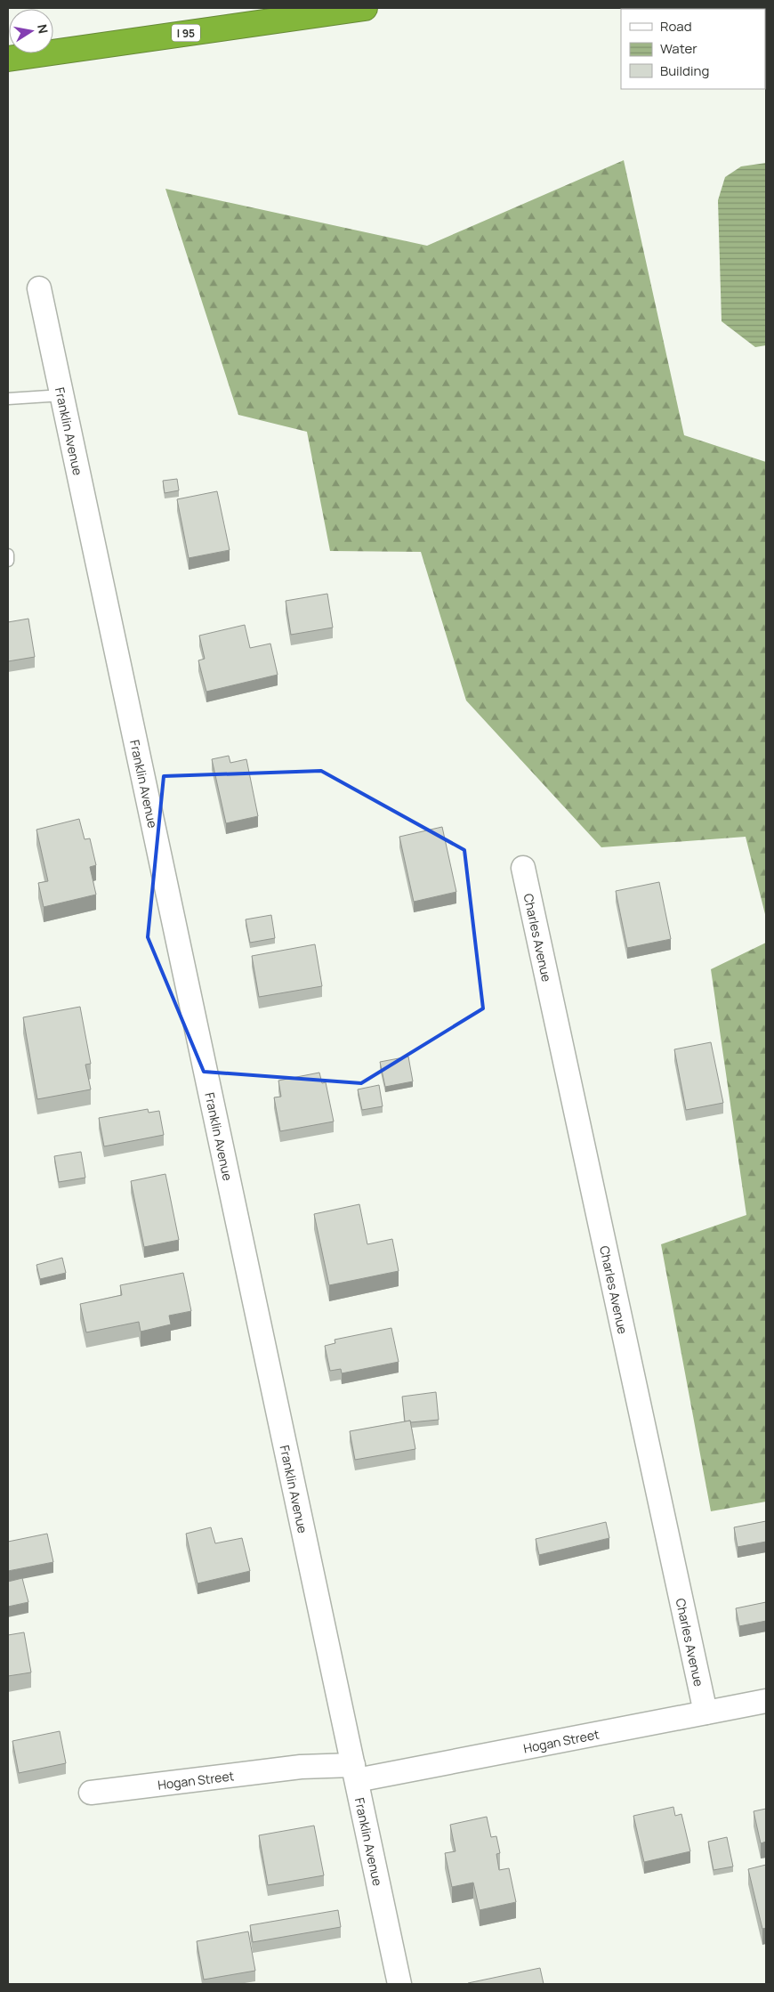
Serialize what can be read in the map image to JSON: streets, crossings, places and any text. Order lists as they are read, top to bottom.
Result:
{
  "streets": {
    "highway": ["I 95"],
    "street": ["Franklin Avenue", "Charles Avenue", "Hogan Street"]
  },
  "crossings": [
    ["Franklin Avenue", "Hogan Street"],
    ["Charles Avenue", "Hogan Street"]
  ],
  "legend": ["Road", "Water", "Building"],
  "north": "right"
}
